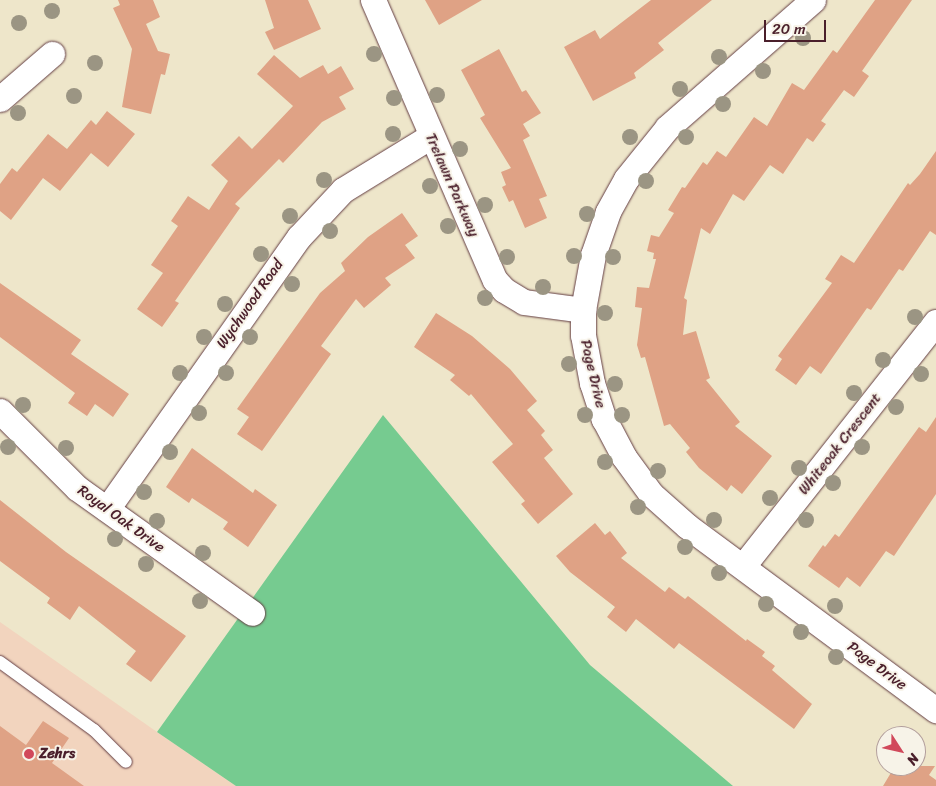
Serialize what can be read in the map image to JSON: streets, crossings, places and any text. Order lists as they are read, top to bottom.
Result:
{
  "streets": {
    "street": [
      "Trelawn Parkway",
      "Wychwood Road",
      "Page Drive",
      "Whiteoak Crescent",
      "Royal Oak Drive"
    ]
  },
  "crossings": [
    ["Trelawn Parkway", "Wychwood Road"],
    ["Trelawn Parkway", "Page Drive"],
    ["Wychwood Road", "Royal Oak Drive"],
    ["Page Drive", "Whiteoak Crescent"]
  ],
  "places": ["Zehrs"],
  "scale_bar": "20 m",
  "north": "bottom right"
}
